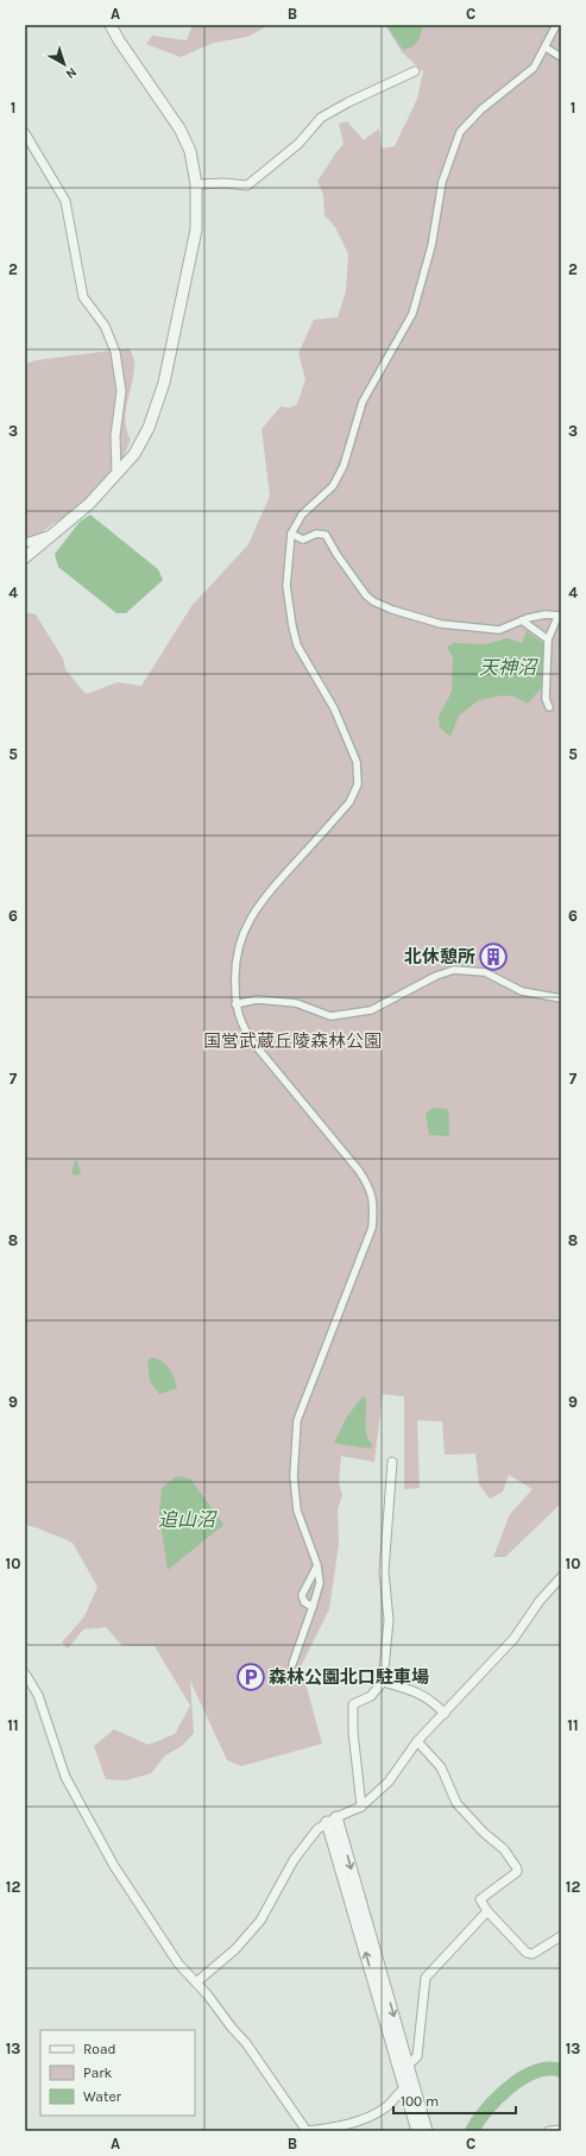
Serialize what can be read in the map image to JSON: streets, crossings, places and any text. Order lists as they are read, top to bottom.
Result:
{
  "water": ["天神沼", "追山沼"],
  "parks": ["国営武蔵丘陵森林公園"],
  "places": {
    "building": ["北休憩所"],
    "parking": ["森林公園北口駐車場"]
  },
  "legend": ["Road", "Park", "Water"],
  "scale_bar": "100 m",
  "north": "bottom right",
  "grid": {
    "columns": ["A", "B", "C"],
    "rows": [
      "1",
      "2",
      "3",
      "4",
      "5",
      "6",
      "7",
      "8",
      "9",
      "10",
      "11",
      "12",
      "13"
    ]
  }
}
